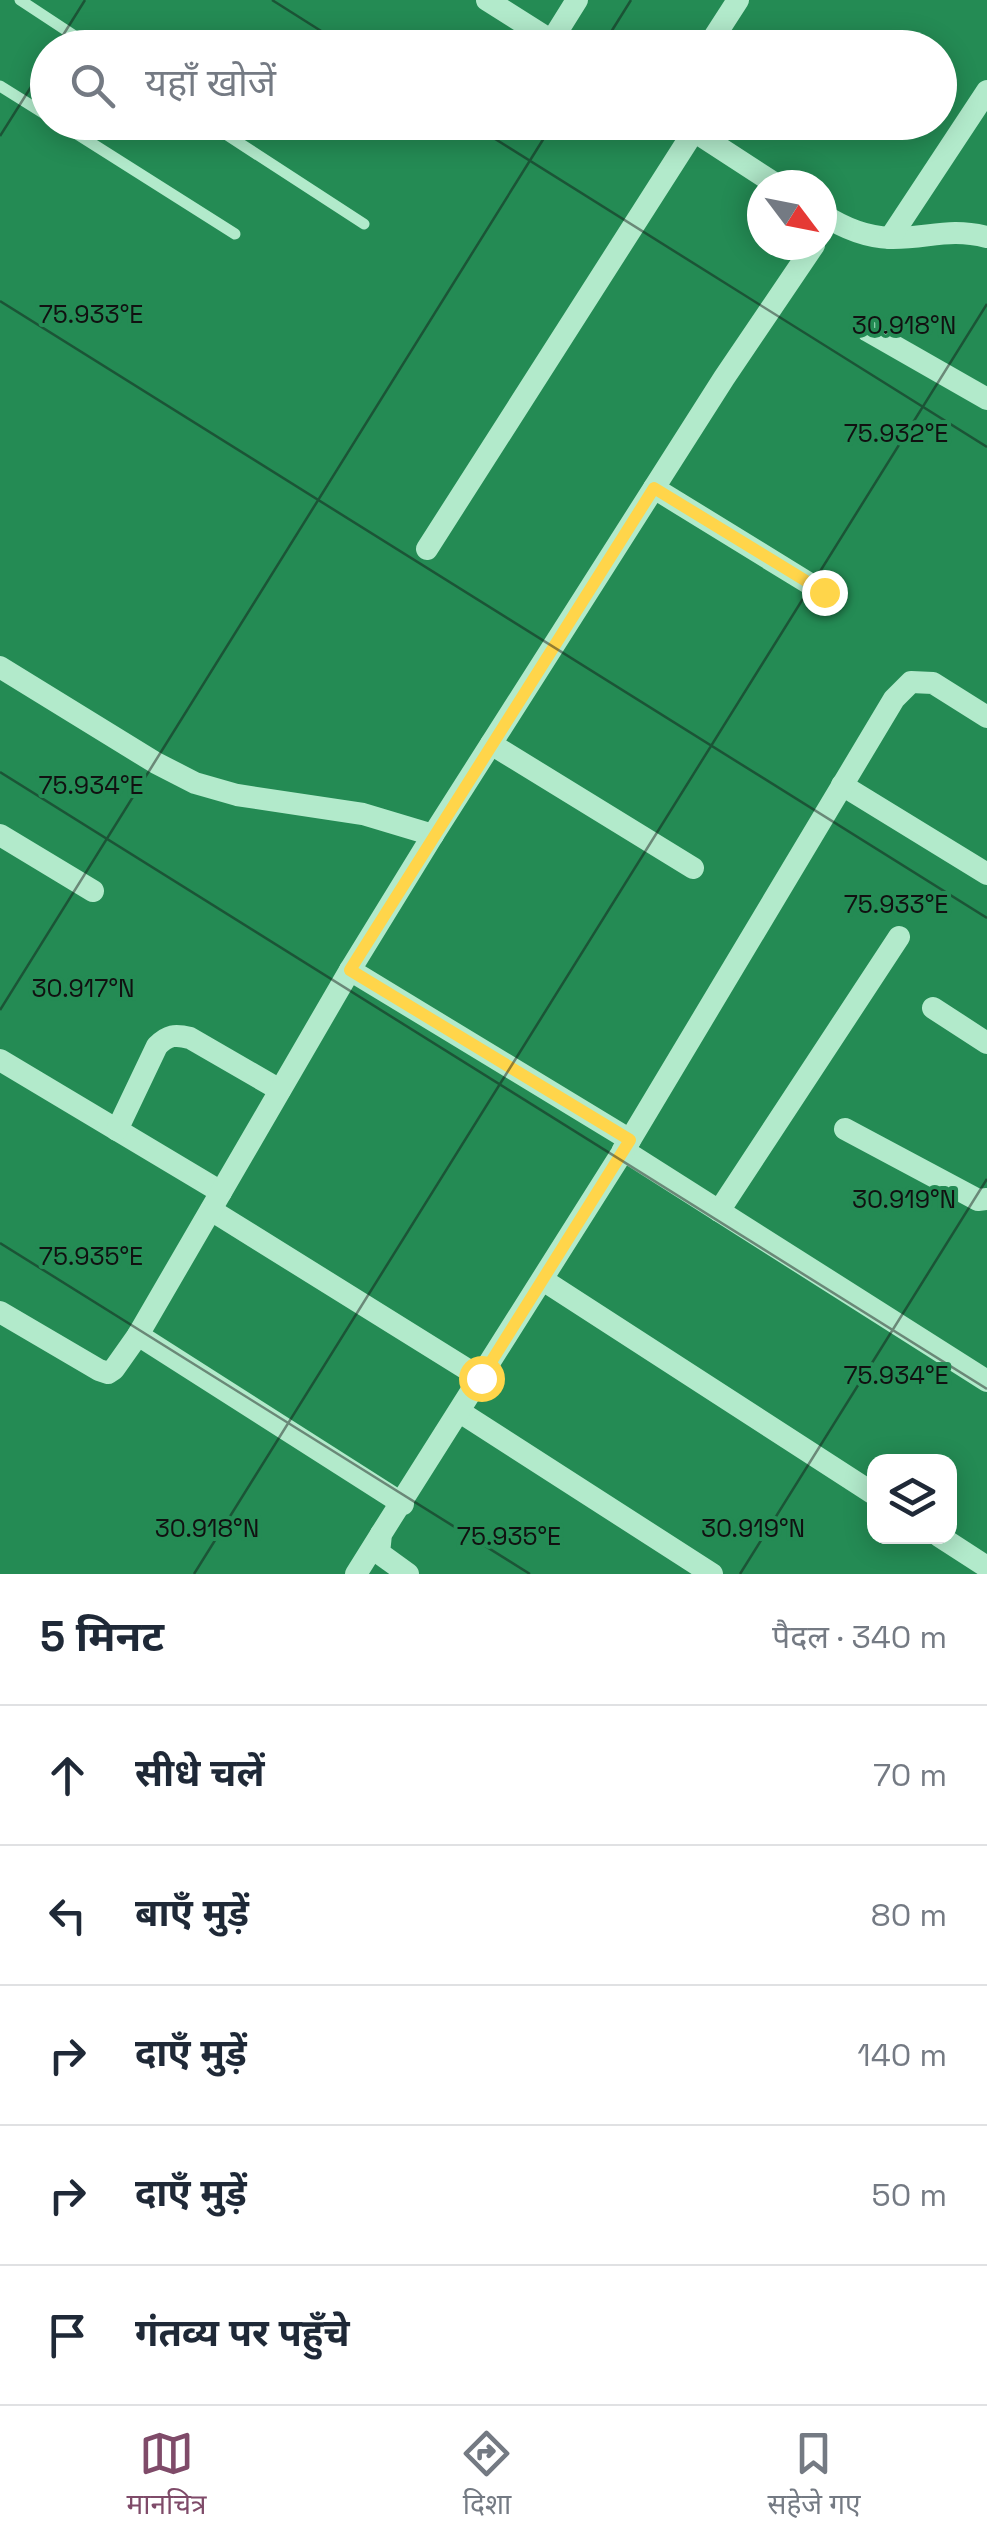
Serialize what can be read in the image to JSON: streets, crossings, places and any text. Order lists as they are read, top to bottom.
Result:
{
  "north": "bottom right",
  "page": {
    "search": "यहाँ खोजें",
    "heading": ["5 मिनट", "पैदल · 340 m"],
    "list": [
      ["सीधे चलें", "70 m"],
      ["बाएँ मुड़ें", "80 m"],
      ["दाएँ मुड़ें", "140 m"],
      ["दाएँ मुड़ें", "50 m"],
      "गंतव्य पर पहुँचे"
    ],
    "nav": ["मानचित्र", "दिशा", "सहेजे गए"]
  },
  "coordinates": [
    "75.933°E",
    "30.918°N",
    "75.932°E",
    "75.934°E",
    "30.917°N",
    "30.919°N",
    "75.935°E"
  ]
}
